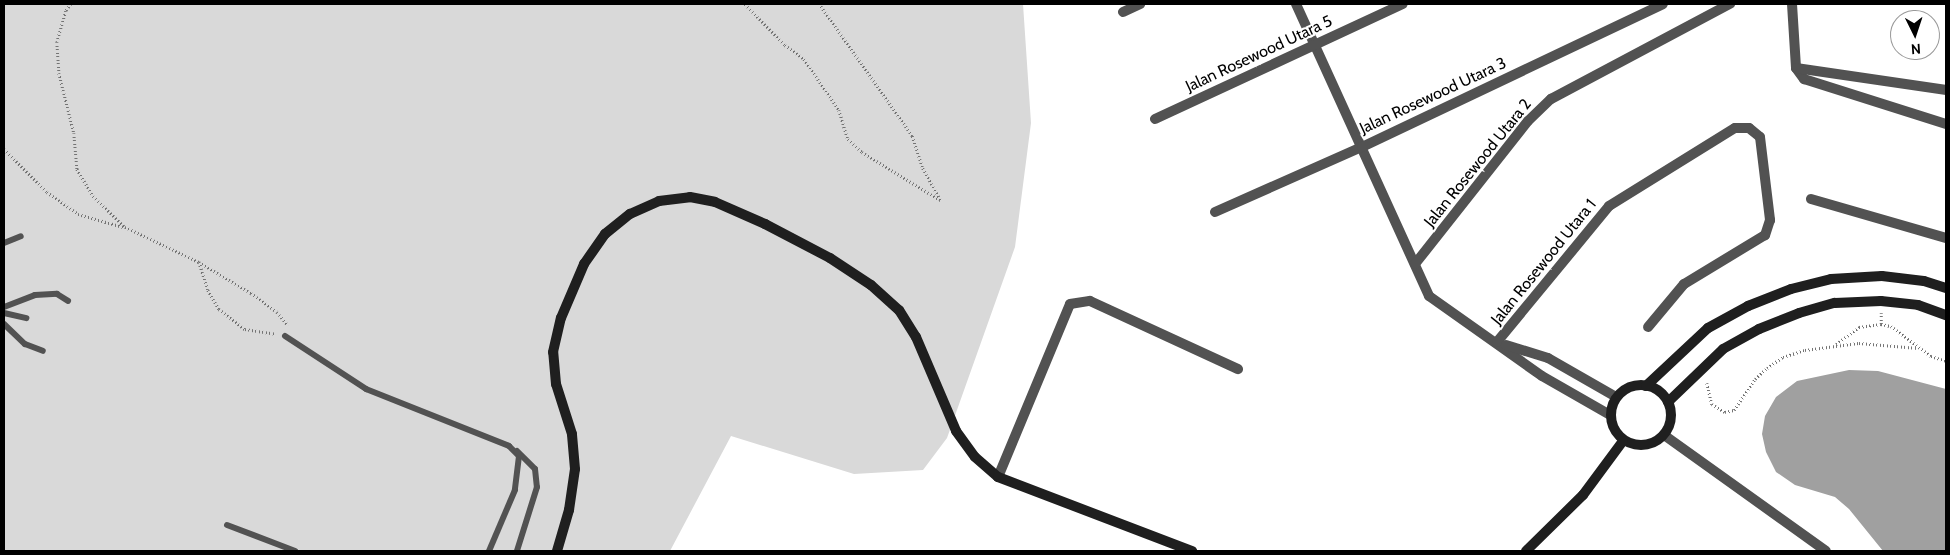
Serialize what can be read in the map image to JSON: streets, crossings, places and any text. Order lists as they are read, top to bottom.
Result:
{
  "streets": {
    "street": [
      "Jalan Rosewood Utara 5",
      "Jalan Rosewood Utara 3",
      "Jalan Rosewood Utara 2",
      "Jalan Rosewood Utara 1"
    ]
  },
  "north": "bottom"
}
